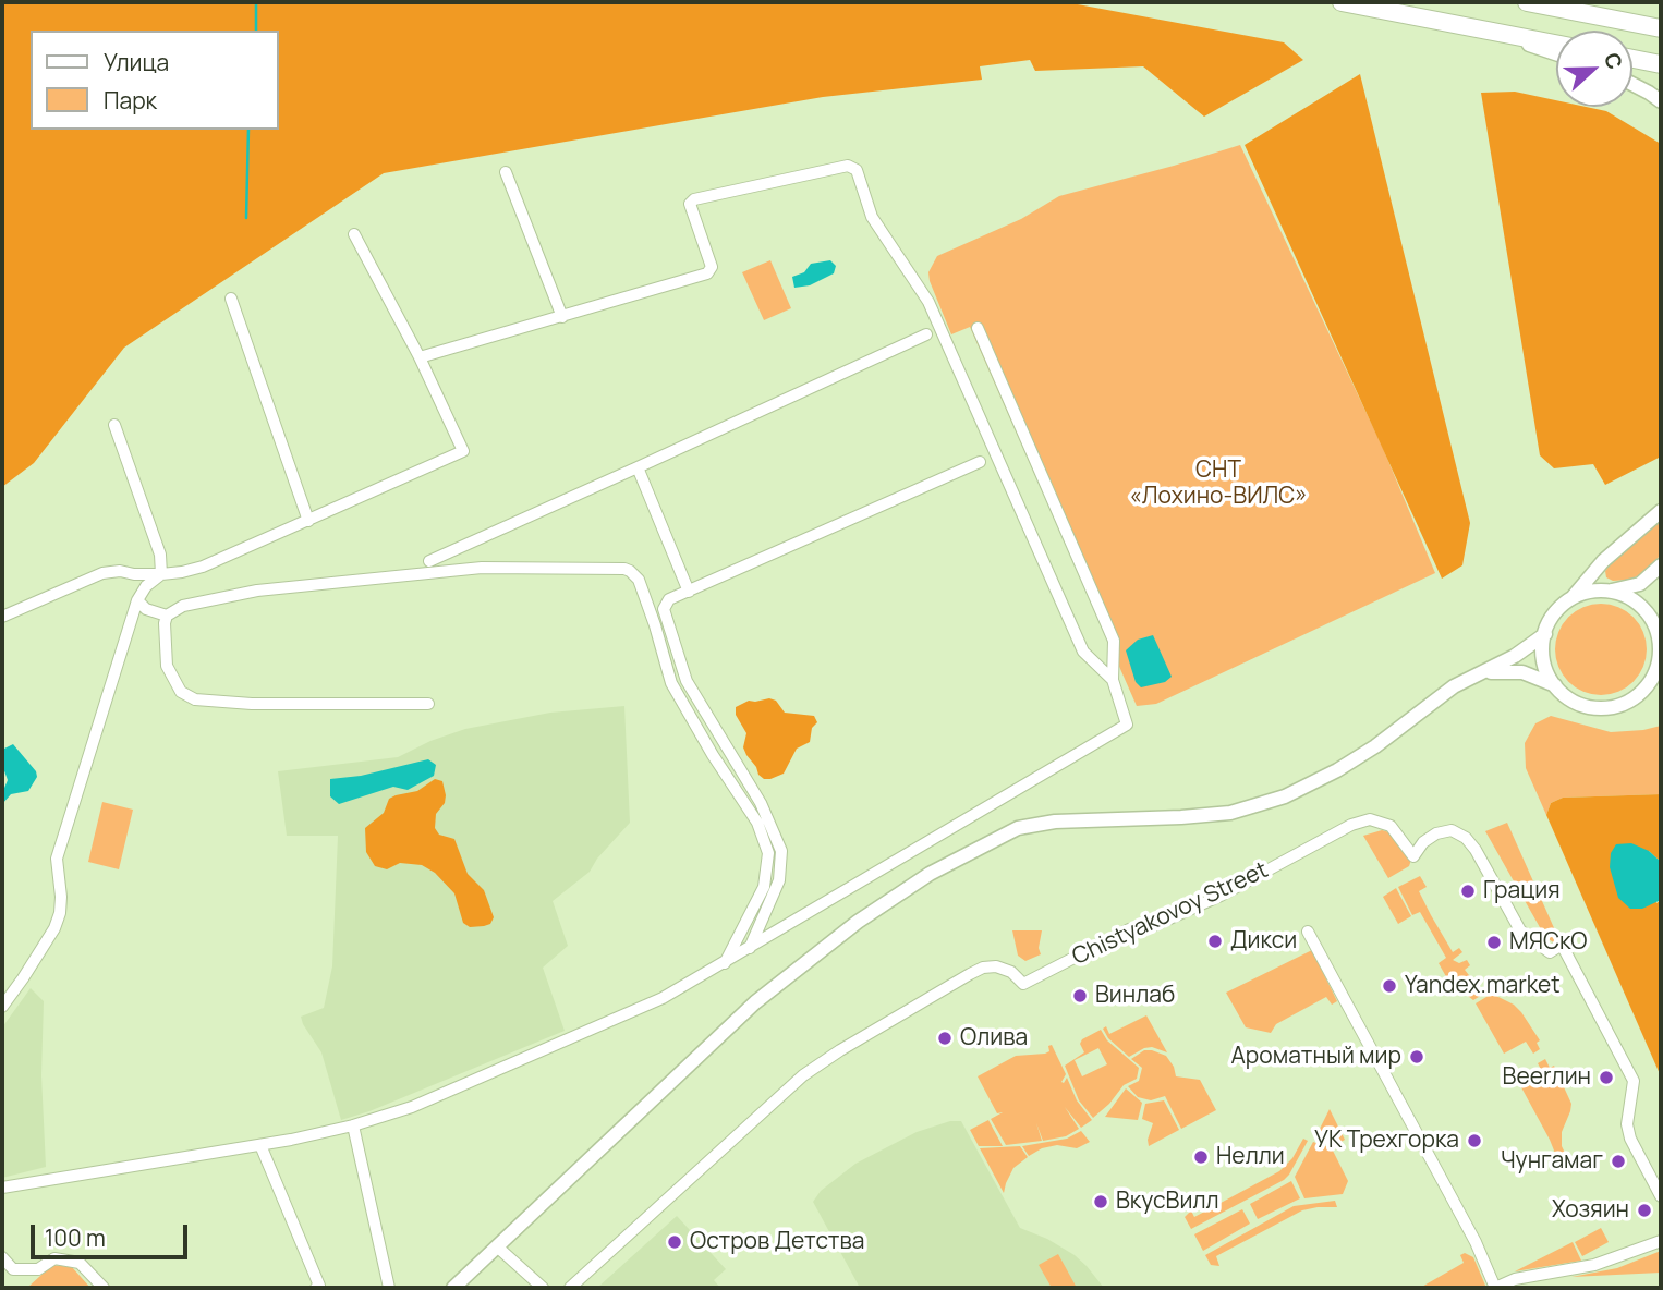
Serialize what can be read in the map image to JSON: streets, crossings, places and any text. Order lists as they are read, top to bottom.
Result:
{
  "streets": {
    "street": ["Chistyakovoy Street"]
  },
  "parks": ["СНТ «Лохино-ВИЛС»"],
  "places": [
    "Грация",
    "Дикси",
    "МЯСкО",
    "Yandex.market",
    "Винлаб",
    "Олива",
    "Ароматный мир",
    "Beerлин",
    "УК Трехгорка",
    "Нелли",
    "Чунгамаг",
    "ВкусВилл",
    "Хозяин",
    "Остров Детства"
  ],
  "legend": ["Улица", "Парк"],
  "scale_bar": "100 m",
  "north": "right"
}
